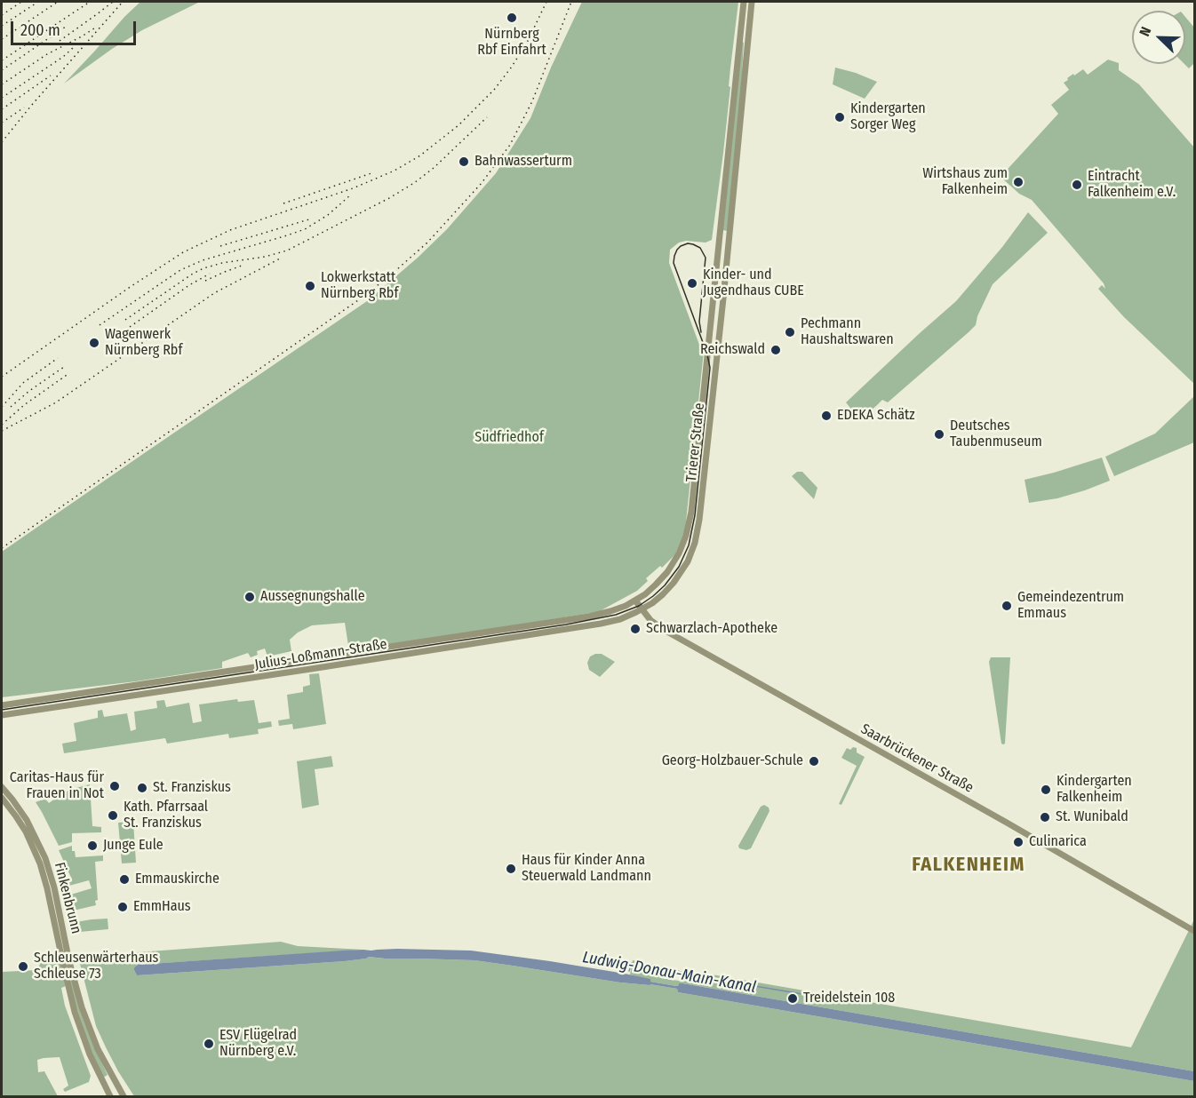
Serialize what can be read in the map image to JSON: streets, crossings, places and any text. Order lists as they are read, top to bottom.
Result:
{
  "streets": {
    "main road": [
      "Trierer Straße",
      "Julius-Loßmann-Straße",
      "Saarbrückener Straße",
      "Finkenbrunn"
    ]
  },
  "crossings": [
    ["Trierer Straße", "Julius-Loßmann-Straße"],
    ["Trierer Straße", "Saarbrückener Straße"],
    ["Julius-Loßmann-Straße", "Saarbrückener Straße"]
  ],
  "districts": ["FALKENHEIM"],
  "water": ["Ludwig-Donau-Main-Kanal"],
  "parks": ["Südfriedhof"],
  "places": [
    "Nürnberg Rbf Einfahrt",
    "Kindergarten Sorger Weg",
    "Bahnwasserturm",
    "Wirtshaus zum Falkenheim",
    "Eintracht Falkenheim e.V.",
    "Kinder- und Jugendhaus CUBE",
    "Lokwerkstatt Nürnberg Rbf",
    "Pechmann Haushaltswaren",
    "Wagenwerk Nürnberg Rbf",
    "Reichswald",
    "EDEKA Schätz",
    "Deutsches Taubenmuseum",
    "Aussegnungshalle",
    "Gemeindezentrum Emmaus",
    "Schwarzlach-Apotheke",
    "Georg-Holzbauer-Schule",
    "Caritas-Haus für Frauen in Not",
    "St. Franziskus",
    "Kindergarten Falkenheim",
    "Kath. Pfarrsaal St. Franziskus",
    "St. Wunibald",
    "Culinarica",
    "Junge Eule",
    "Haus für Kinder Anna Steuerwald Landmann",
    "Emmauskirche",
    "EmmHaus",
    "Schleusenwärterhaus Schleuse 73",
    "Treidelstein 108",
    "ESV Flügelrad Nürnberg e.V."
  ],
  "scale_bar": "200 m",
  "north": "top left"
}
